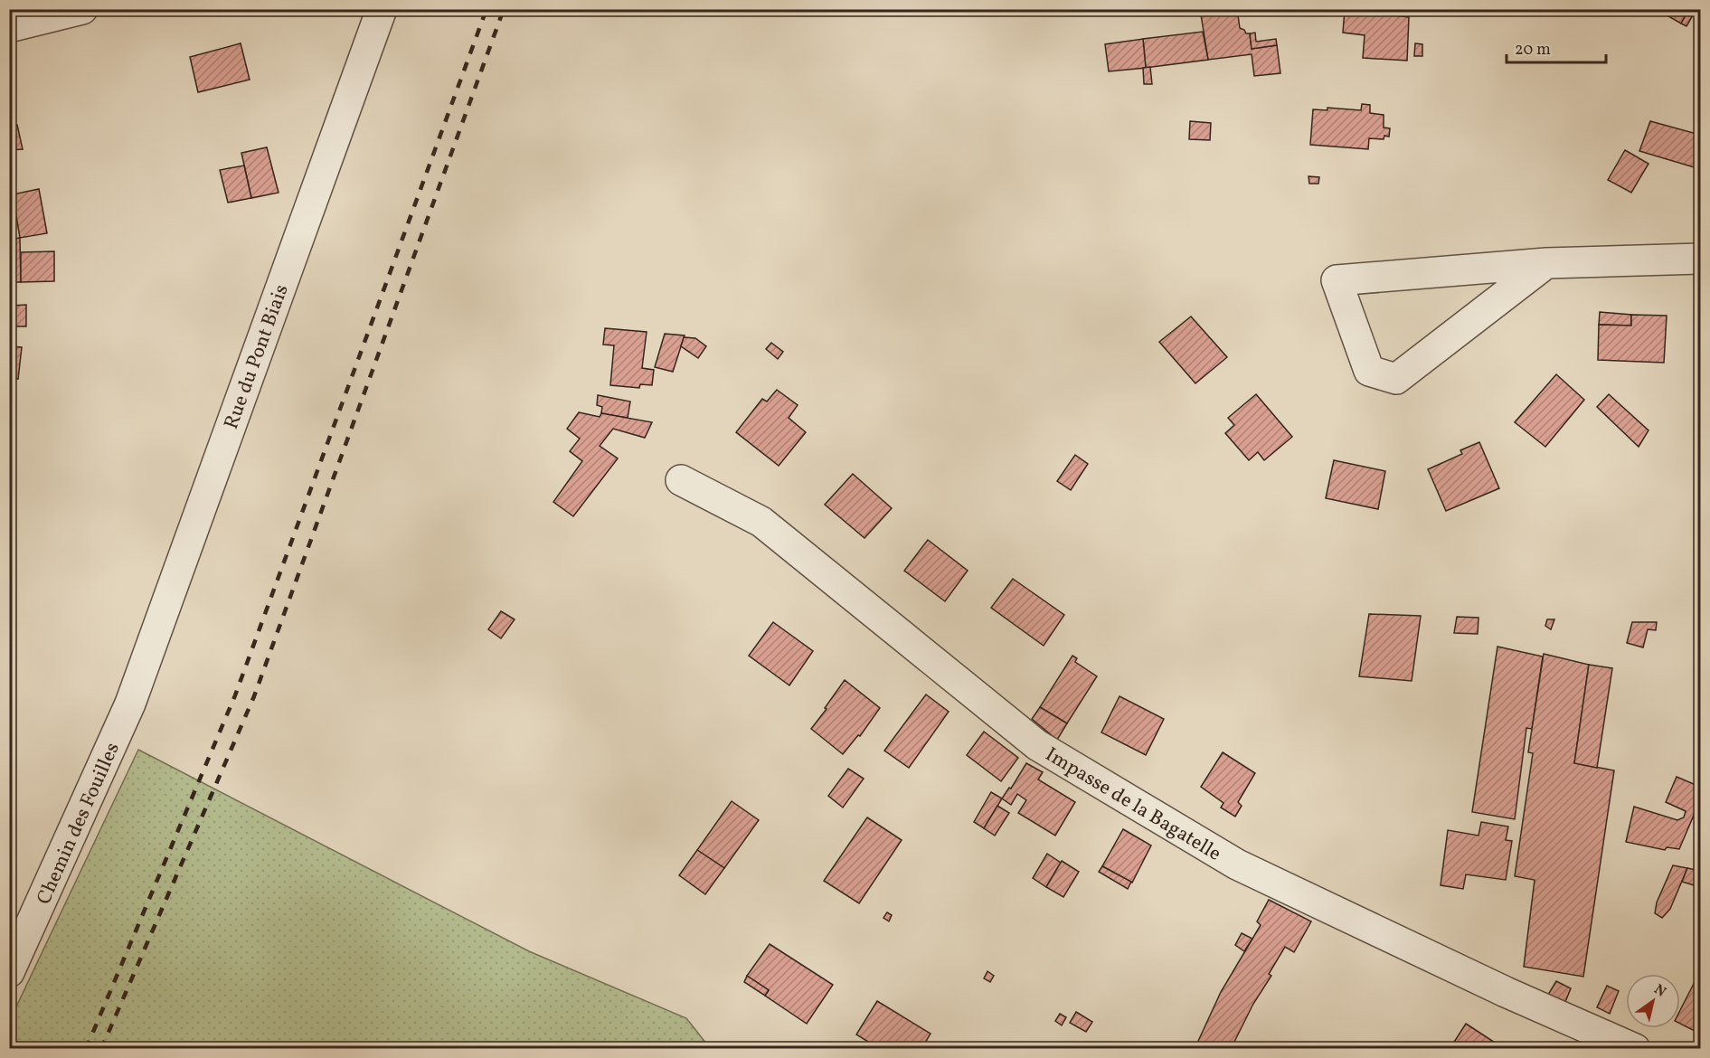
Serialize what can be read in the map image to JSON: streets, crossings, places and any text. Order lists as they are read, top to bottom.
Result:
{
  "streets": {
    "street": ["Rue du Pont Biais", "Impasse de la Bagatelle", "Chemin des Fouilles"]
  },
  "crossings": [
    ["Rue du Pont Biais", "Chemin des Fouilles"]
  ],
  "scale_bar": "20 m",
  "north": "top right"
}
